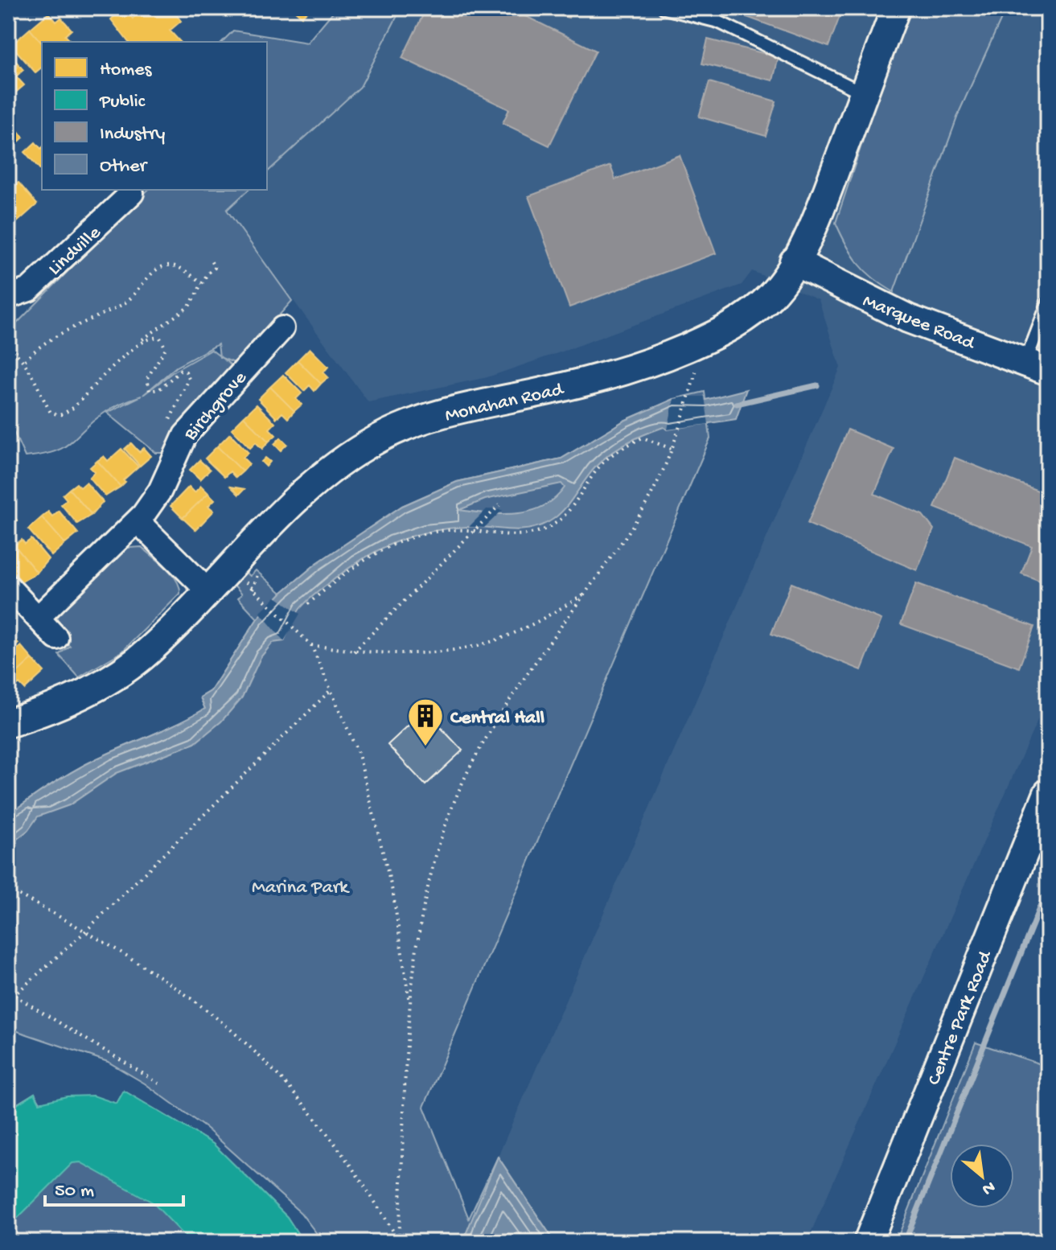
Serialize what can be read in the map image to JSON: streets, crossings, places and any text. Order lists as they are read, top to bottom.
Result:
{
  "streets": {
    "street": [
      "Lindville",
      "Marquee Road",
      "Monahan Road",
      "Birchgrove",
      "Centre Park Road"
    ]
  },
  "crossings": [
    ["Marquee Road", "Monahan Road"]
  ],
  "parks": ["Marina Park"],
  "places": {
    "building": ["Central Hall"]
  },
  "legend": [
    "Homes",
    "Public",
    "Industry",
    "Other"
  ],
  "scale_bar": "50 m",
  "north": "bottom right"
}
